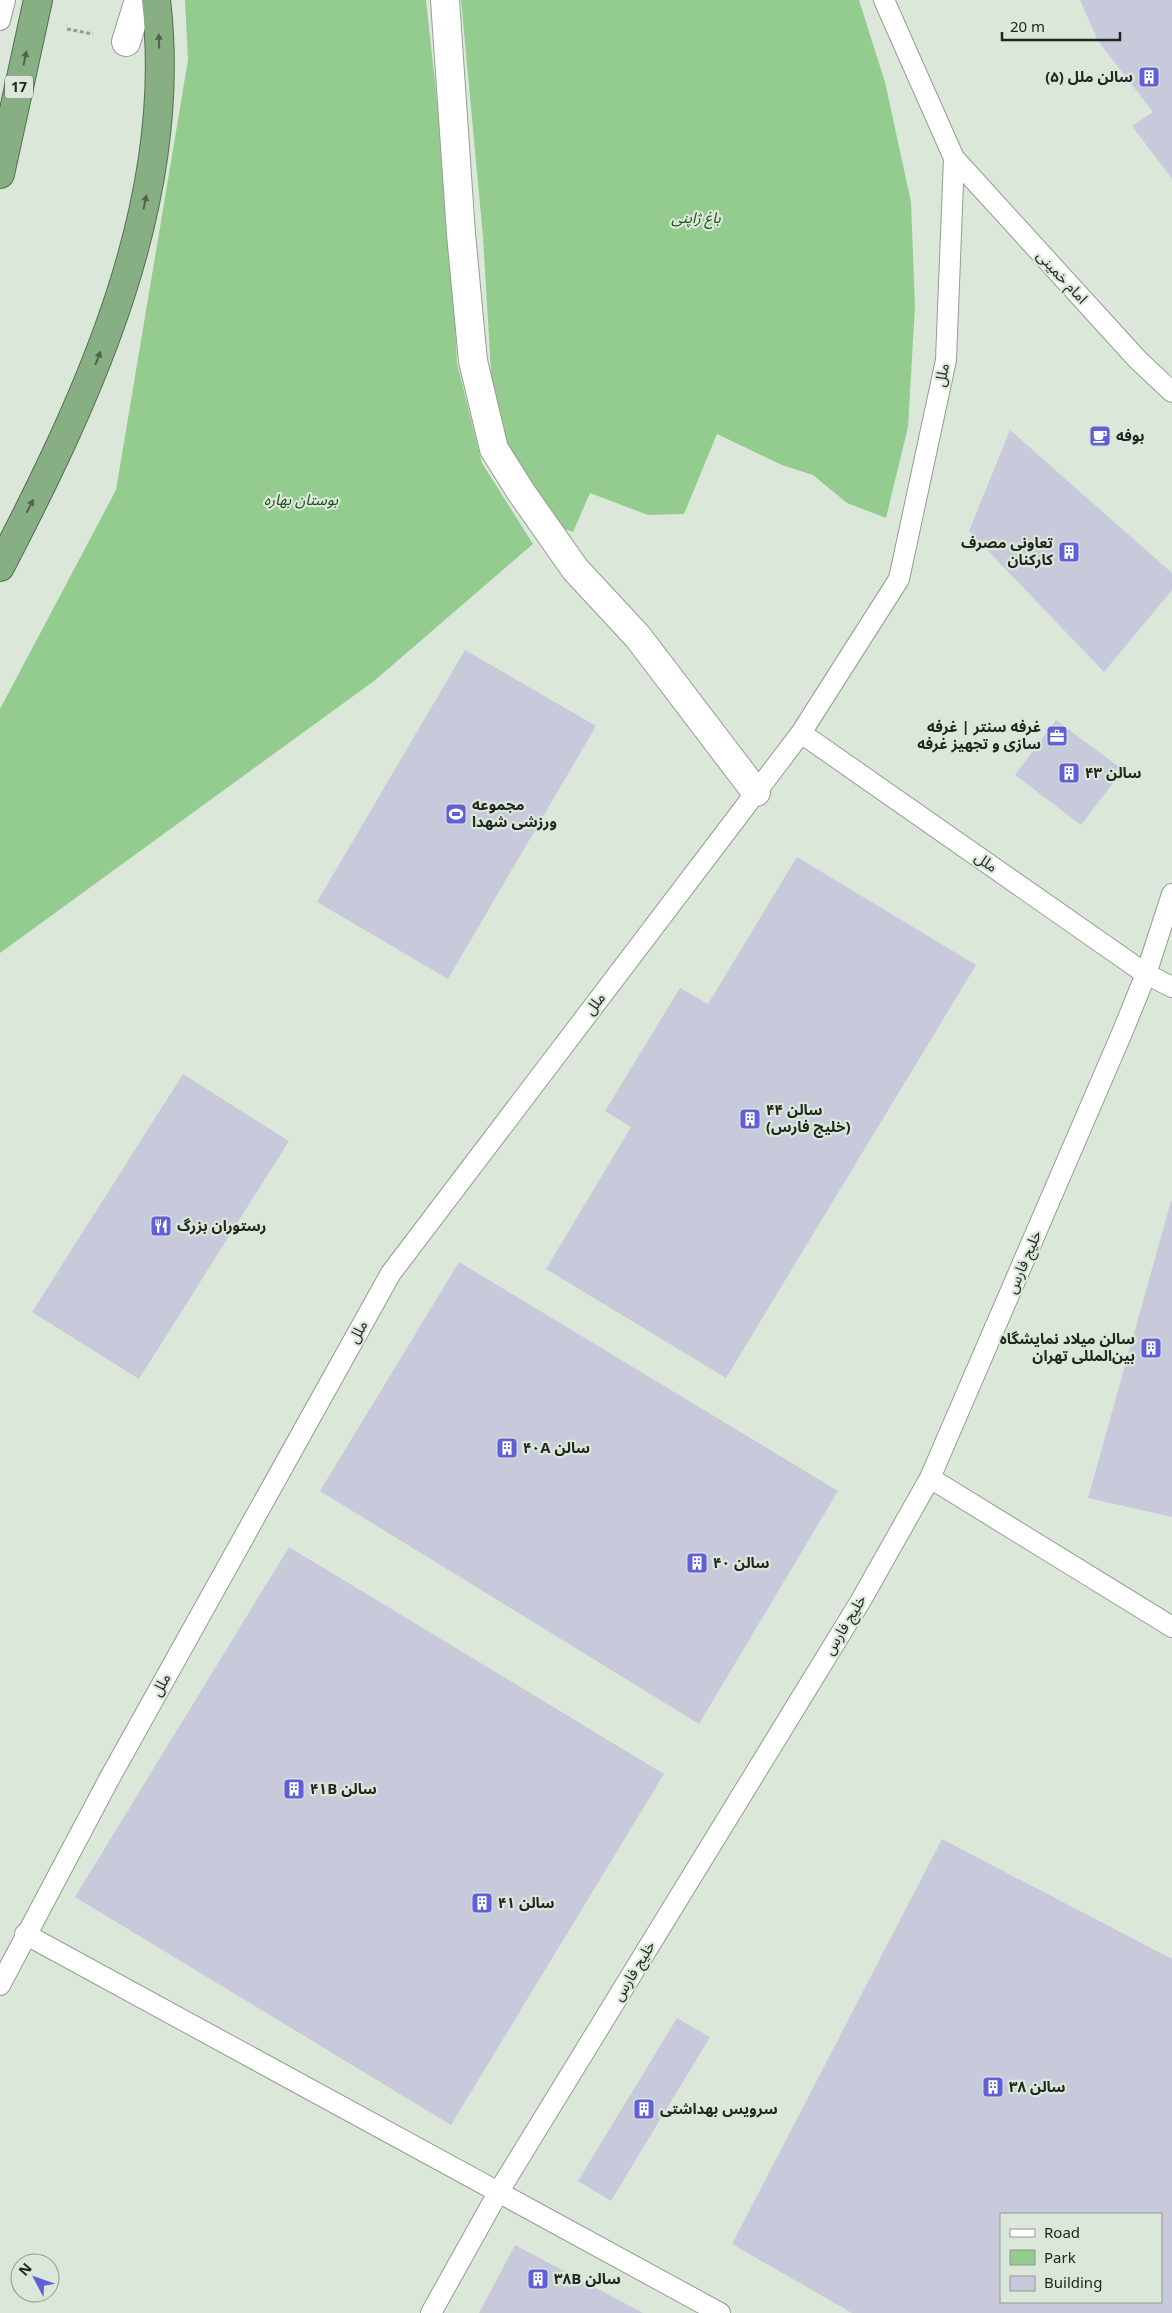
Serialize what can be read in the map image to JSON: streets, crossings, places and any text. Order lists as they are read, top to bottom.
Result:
{
  "streets": {
    "highway": ["17"],
    "lane": ["امام خمینی", "ملل", "خلیج فارس"]
  },
  "crossings": [
    ["امام خمینی", "ملل"],
    ["ملل", "خلیج فارس"]
  ],
  "parks": ["باغ ژاپنی", "بوستان بهاره"],
  "places": {
    "building": [
      "(۵) سالن ملل",
      "تعاونی مصرف کارکنان",
      "سالن ۴۳",
      "سالن ۴۴ (خلیج فارس)",
      "سالن میلاد نمایشگاه بین‌المللی تهران",
      "۴۰A سالن",
      "سالن ۴۰",
      "۴۱B سالن",
      "سالن ۴۱",
      "سالن ۳۸",
      "سرویس بهداشتی",
      "۳۸B سالن"
    ],
    "cafe": ["بوفه"],
    "office": ["غرفه سنتر | غرفه سازی و تجهیز غرفه"],
    "sports": ["مجموعه ورزشی شهدا"],
    "restaurant": ["رستوران بزرگ"]
  },
  "legend": ["Road", "Park", "Building"],
  "scale_bar": "20 m",
  "north": "top left"
}
